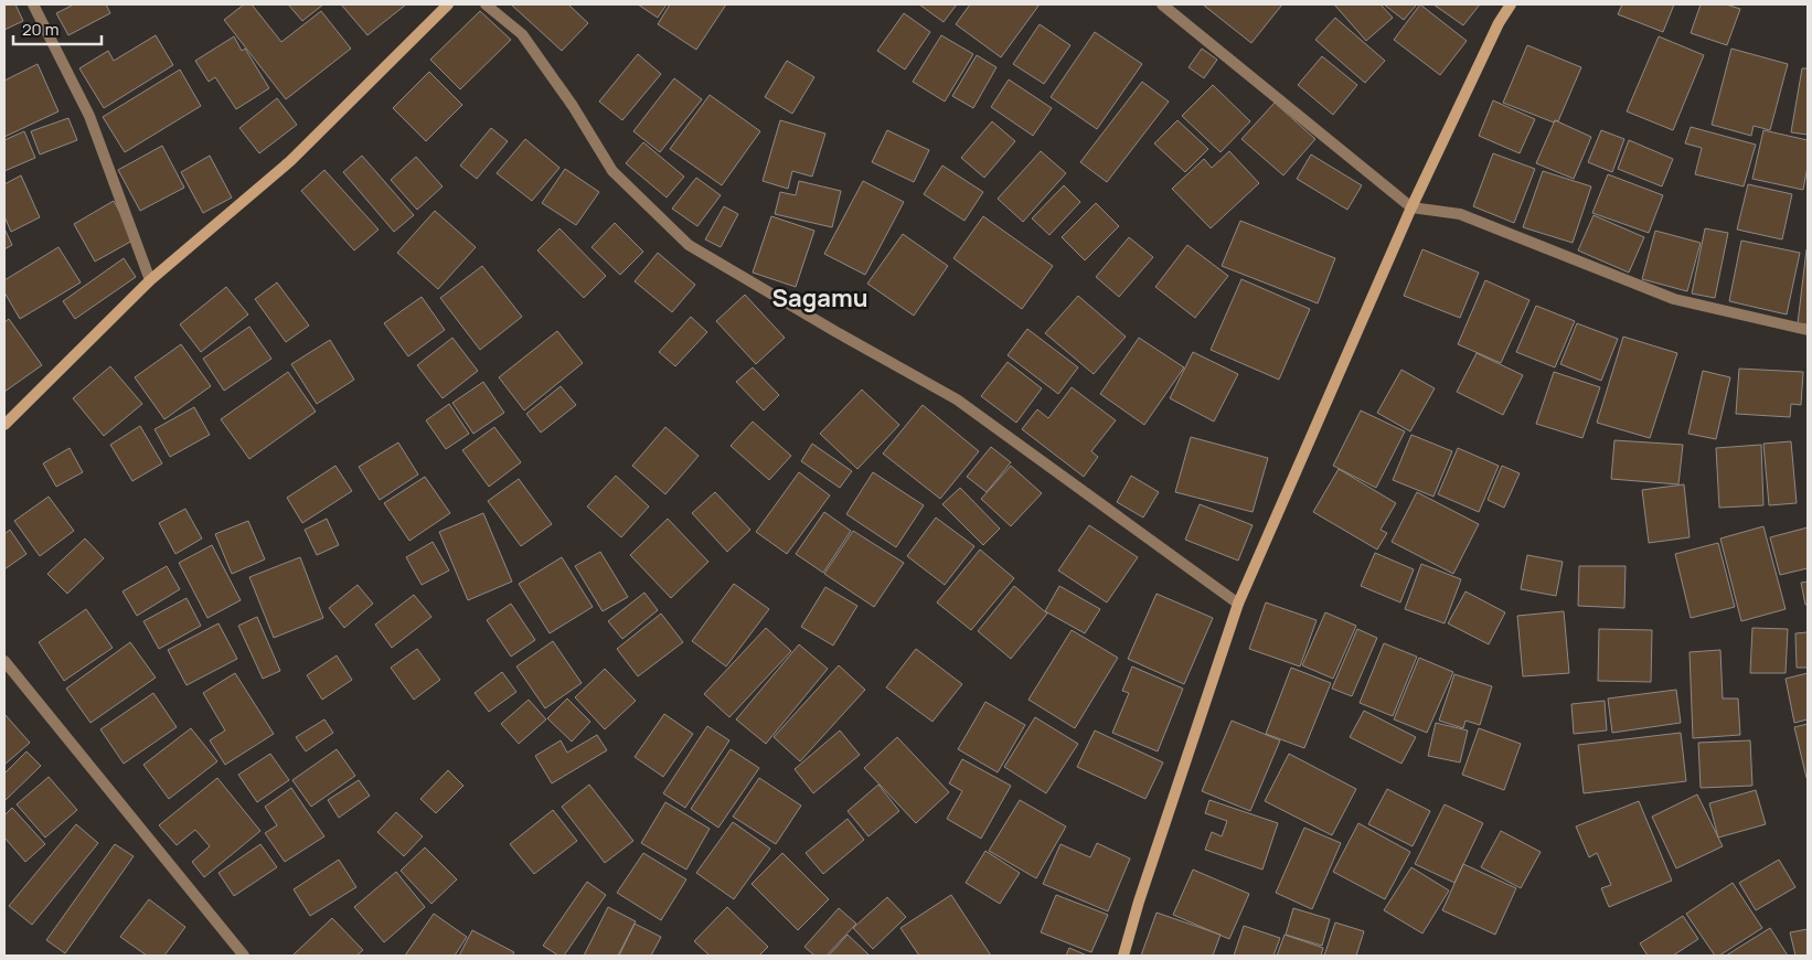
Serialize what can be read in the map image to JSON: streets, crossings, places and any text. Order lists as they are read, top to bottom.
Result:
{
  "districts": ["Sagamu"],
  "scale_bar": "20 m"
}
